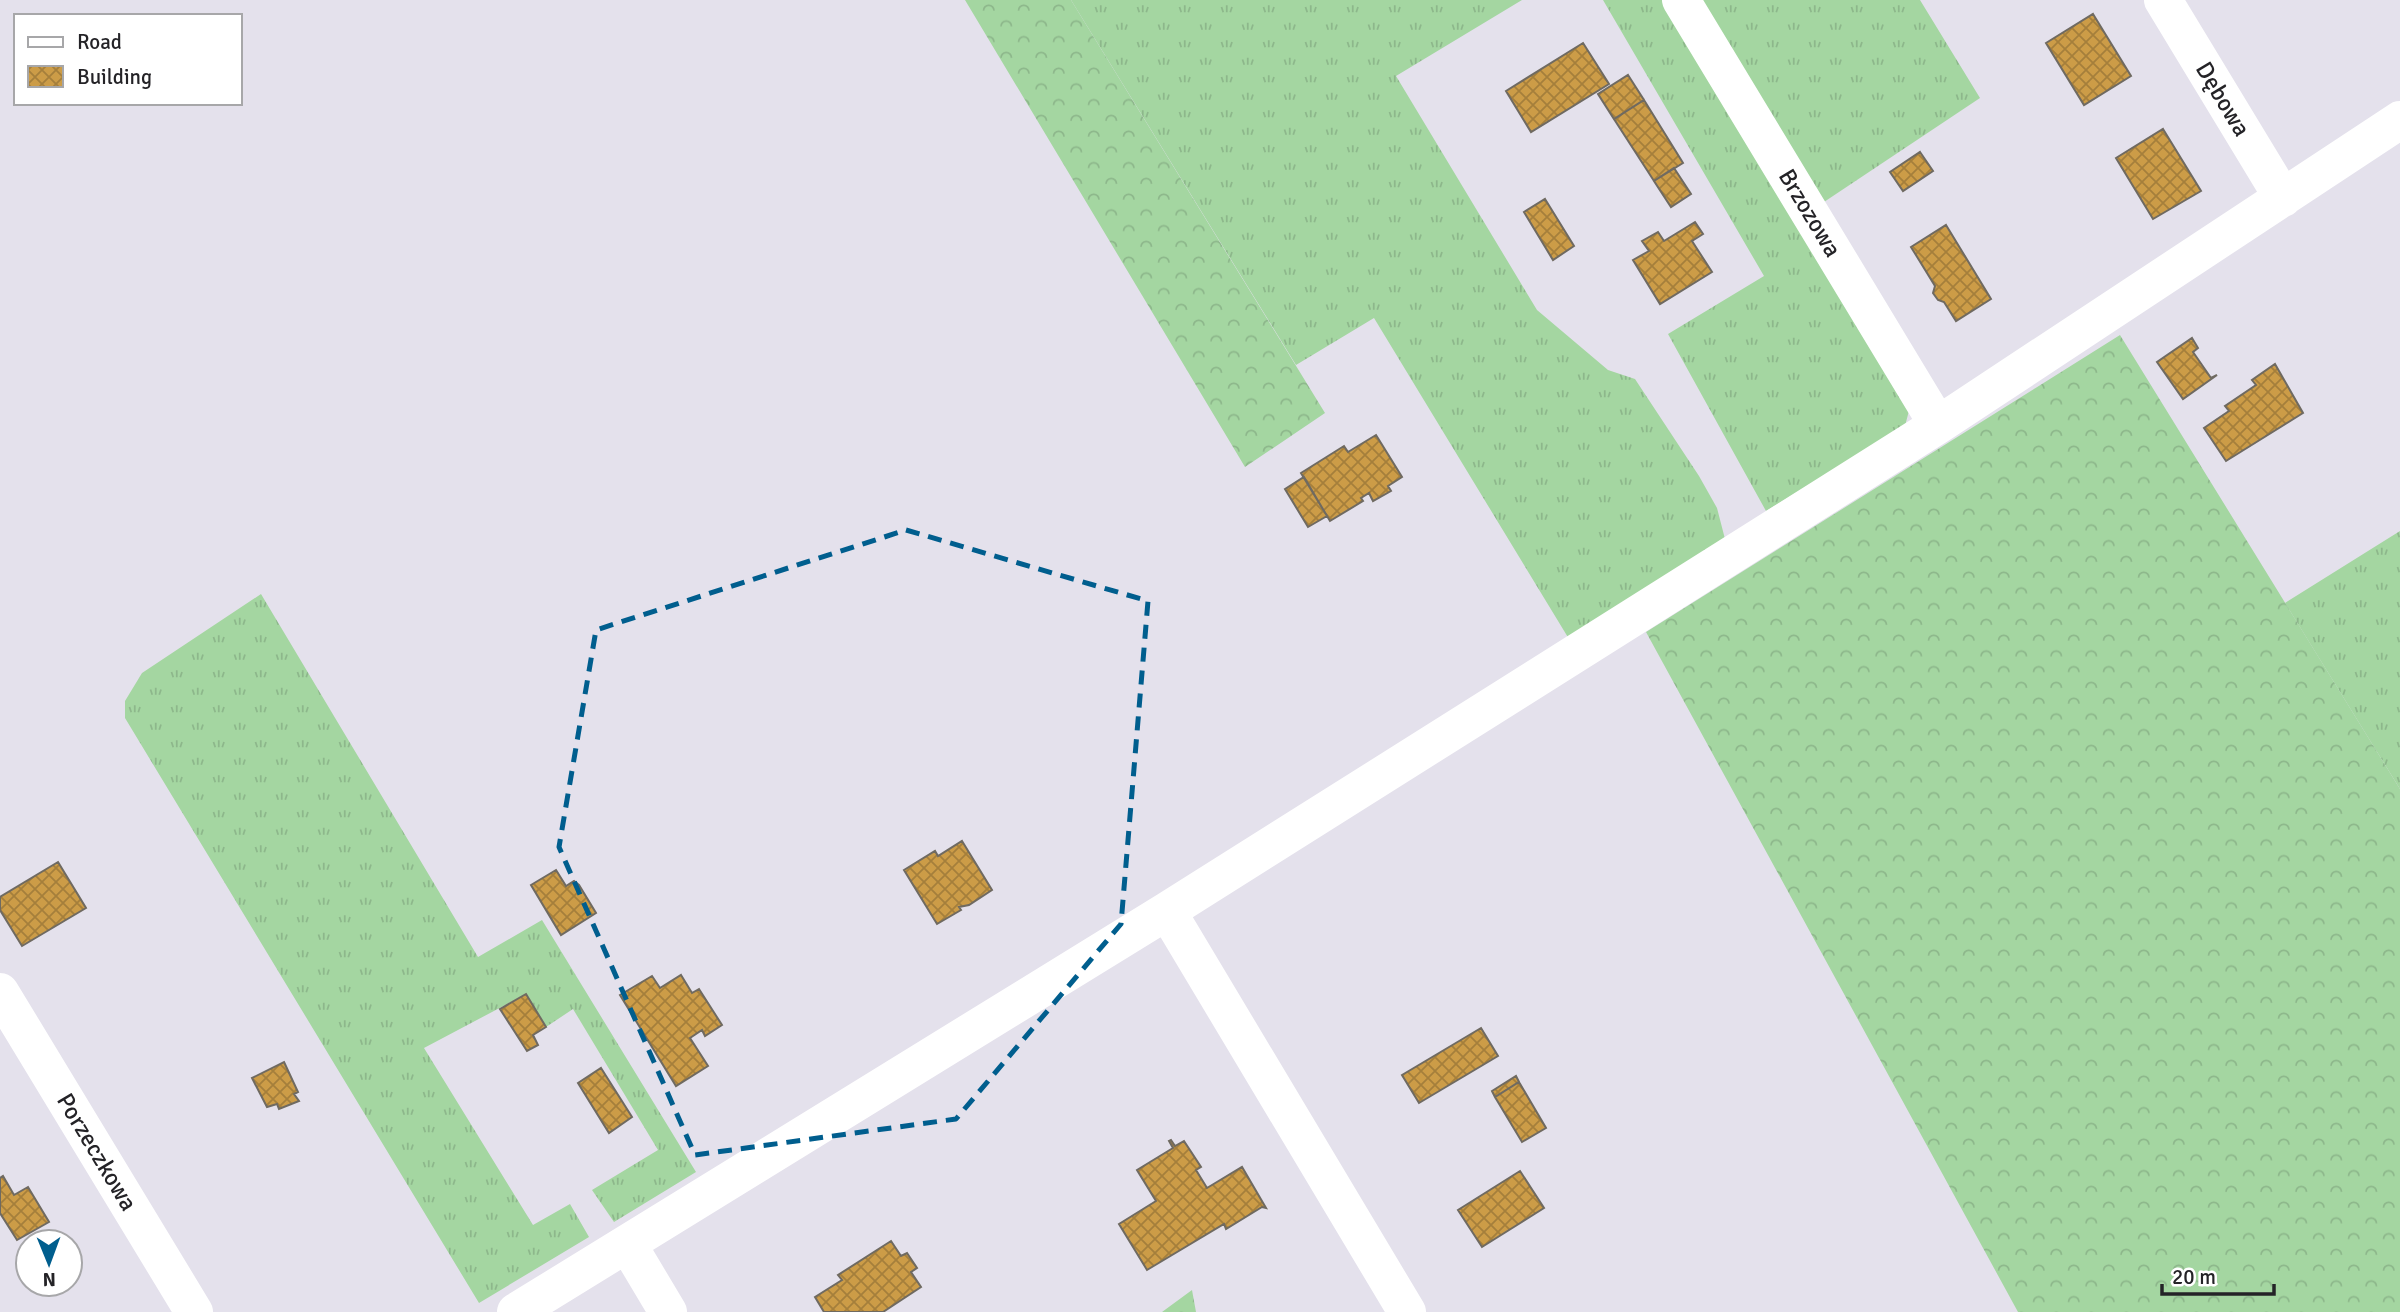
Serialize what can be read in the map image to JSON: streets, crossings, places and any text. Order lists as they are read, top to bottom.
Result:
{
  "streets": {
    "street": ["Dębowa", "Brzozowa", "Porzeczkowa"]
  },
  "legend": ["Road", "Building"],
  "scale_bar": "20 m",
  "north": "bottom"
}
